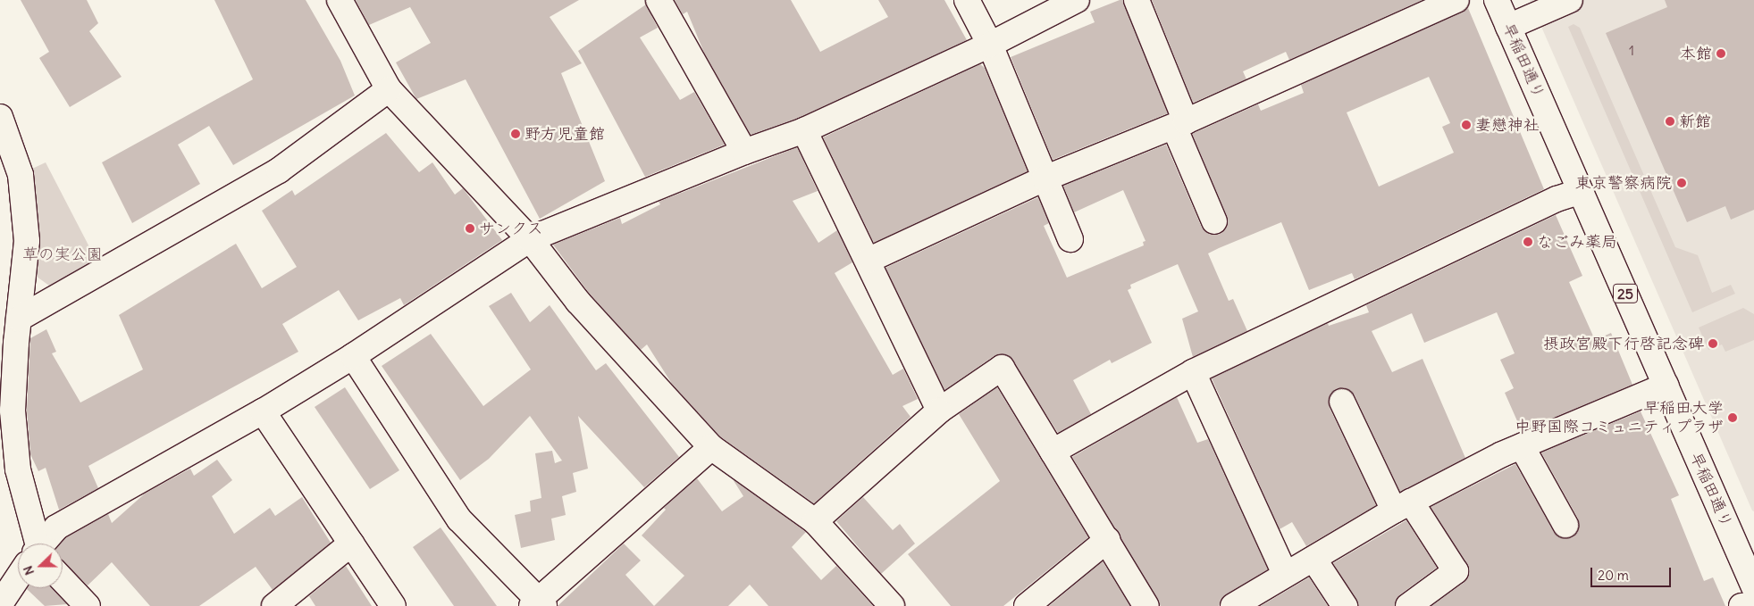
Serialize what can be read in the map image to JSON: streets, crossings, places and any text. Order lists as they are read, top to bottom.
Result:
{
  "streets": {
    "street": ["早稲田通り", "25"]
  },
  "parks": ["草の実公園"],
  "places": [
    "本館",
    "新館",
    "妻戀神社",
    "野方児童館",
    "東京警察病院",
    "サンクス",
    "なごみ薬局",
    "摂政宮殿下行啓記念碑",
    "早稲田大学 中野国際コミュニティプラザ"
  ],
  "house_numbers": ["1"],
  "scale_bar": "20 m",
  "north": "left"
}
